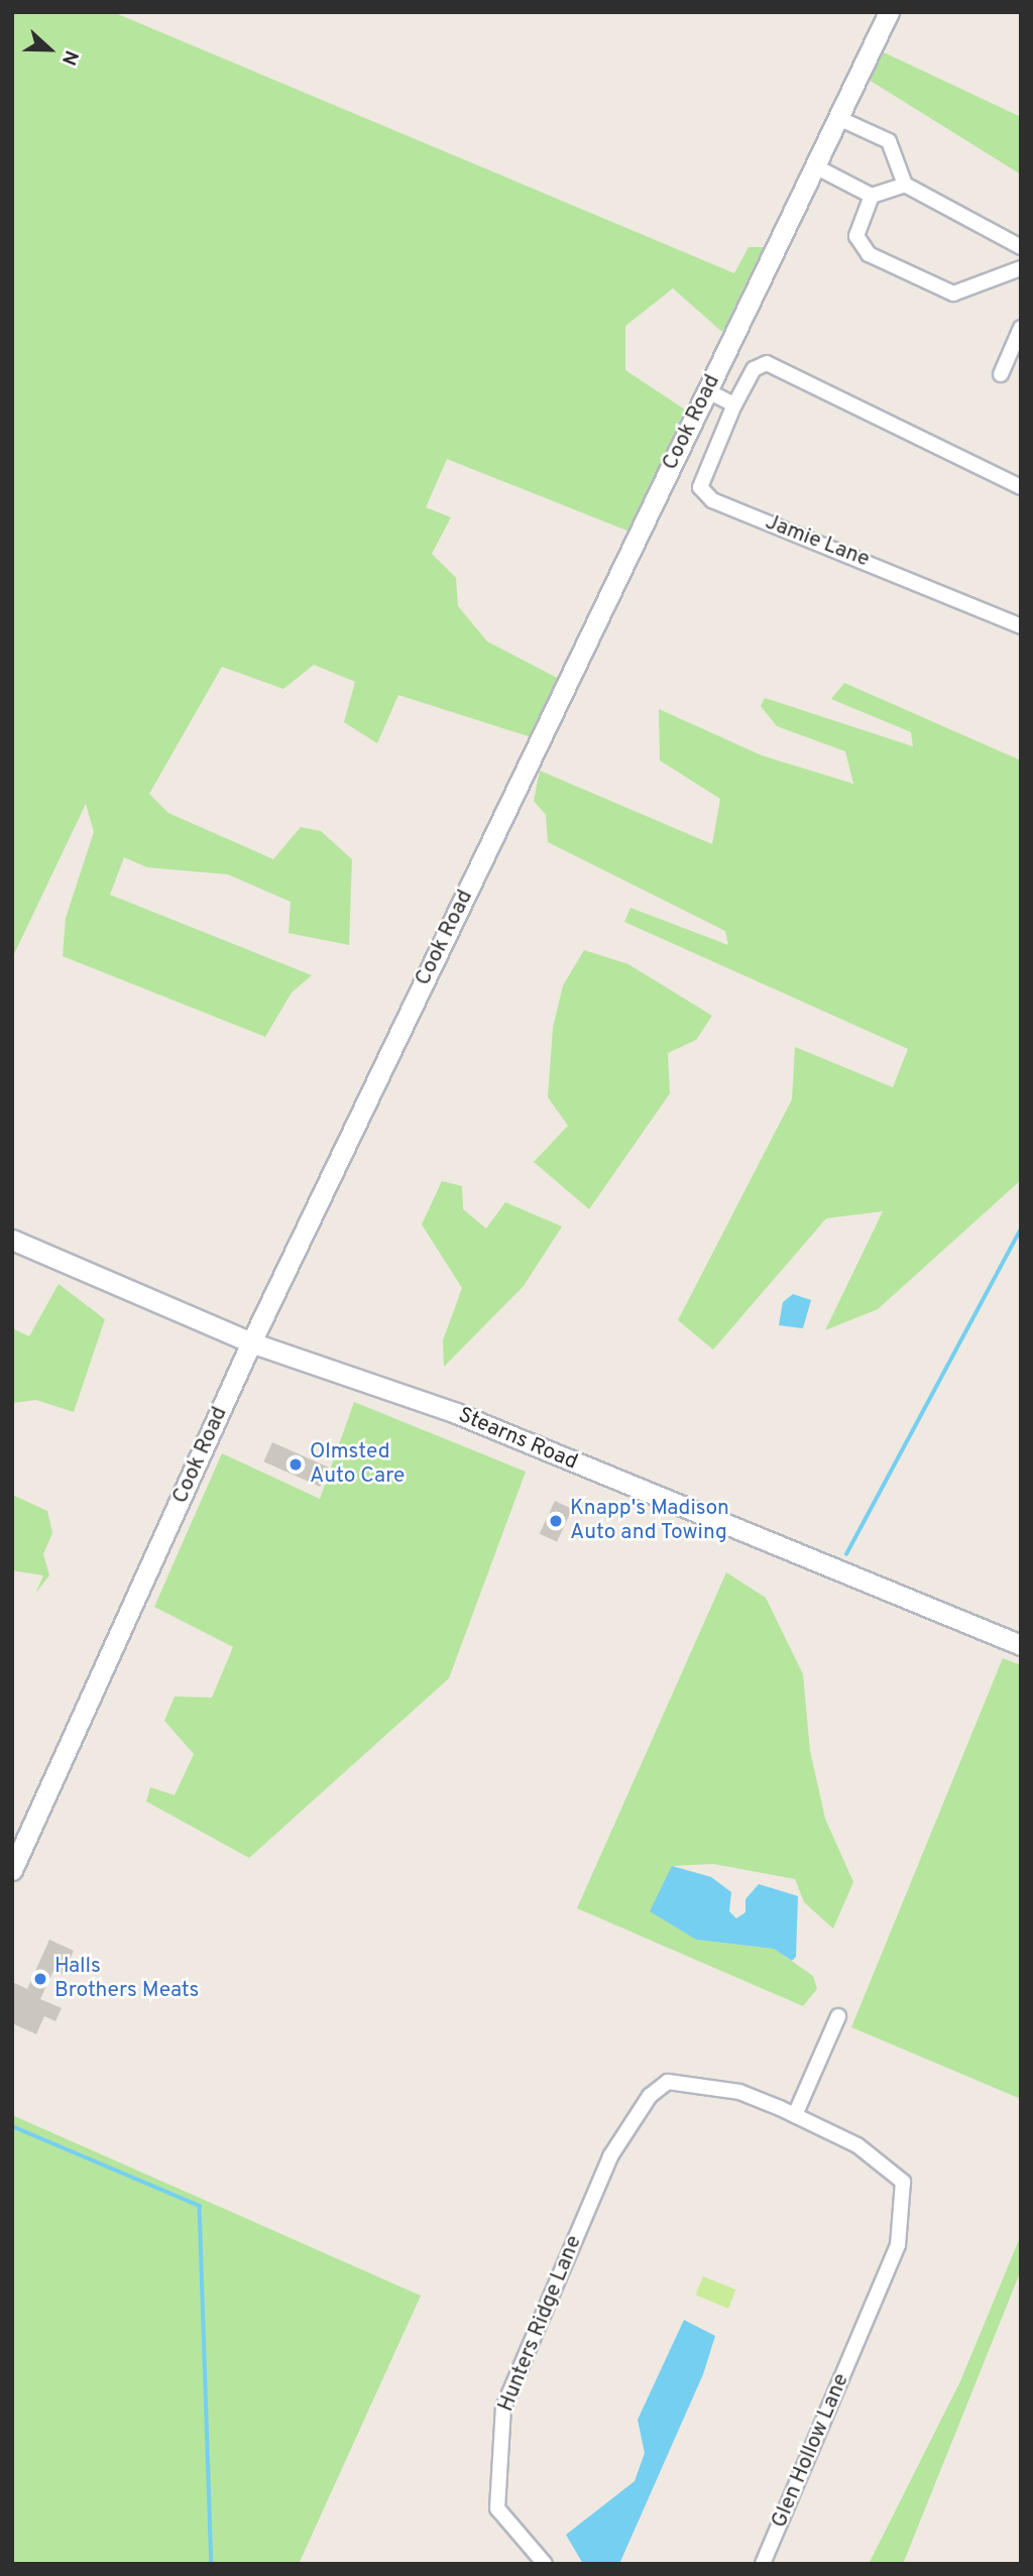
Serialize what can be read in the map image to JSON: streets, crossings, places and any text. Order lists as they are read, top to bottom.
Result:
{
  "streets": {
    "street": [
      "Cook Road",
      "Jamie Lane",
      "Stearns Road",
      "Hunters Ridge Lane",
      "Glen Hollow Lane"
    ]
  },
  "crossings": [
    ["Cook Road", "Stearns Road"],
    ["Hunters Ridge Lane", "Glen Hollow Lane"]
  ],
  "places": ["Olmsted Auto Care", "Knapp's Madison Auto and Towing", "Halls Brothers Meats"],
  "north": "right"
}
